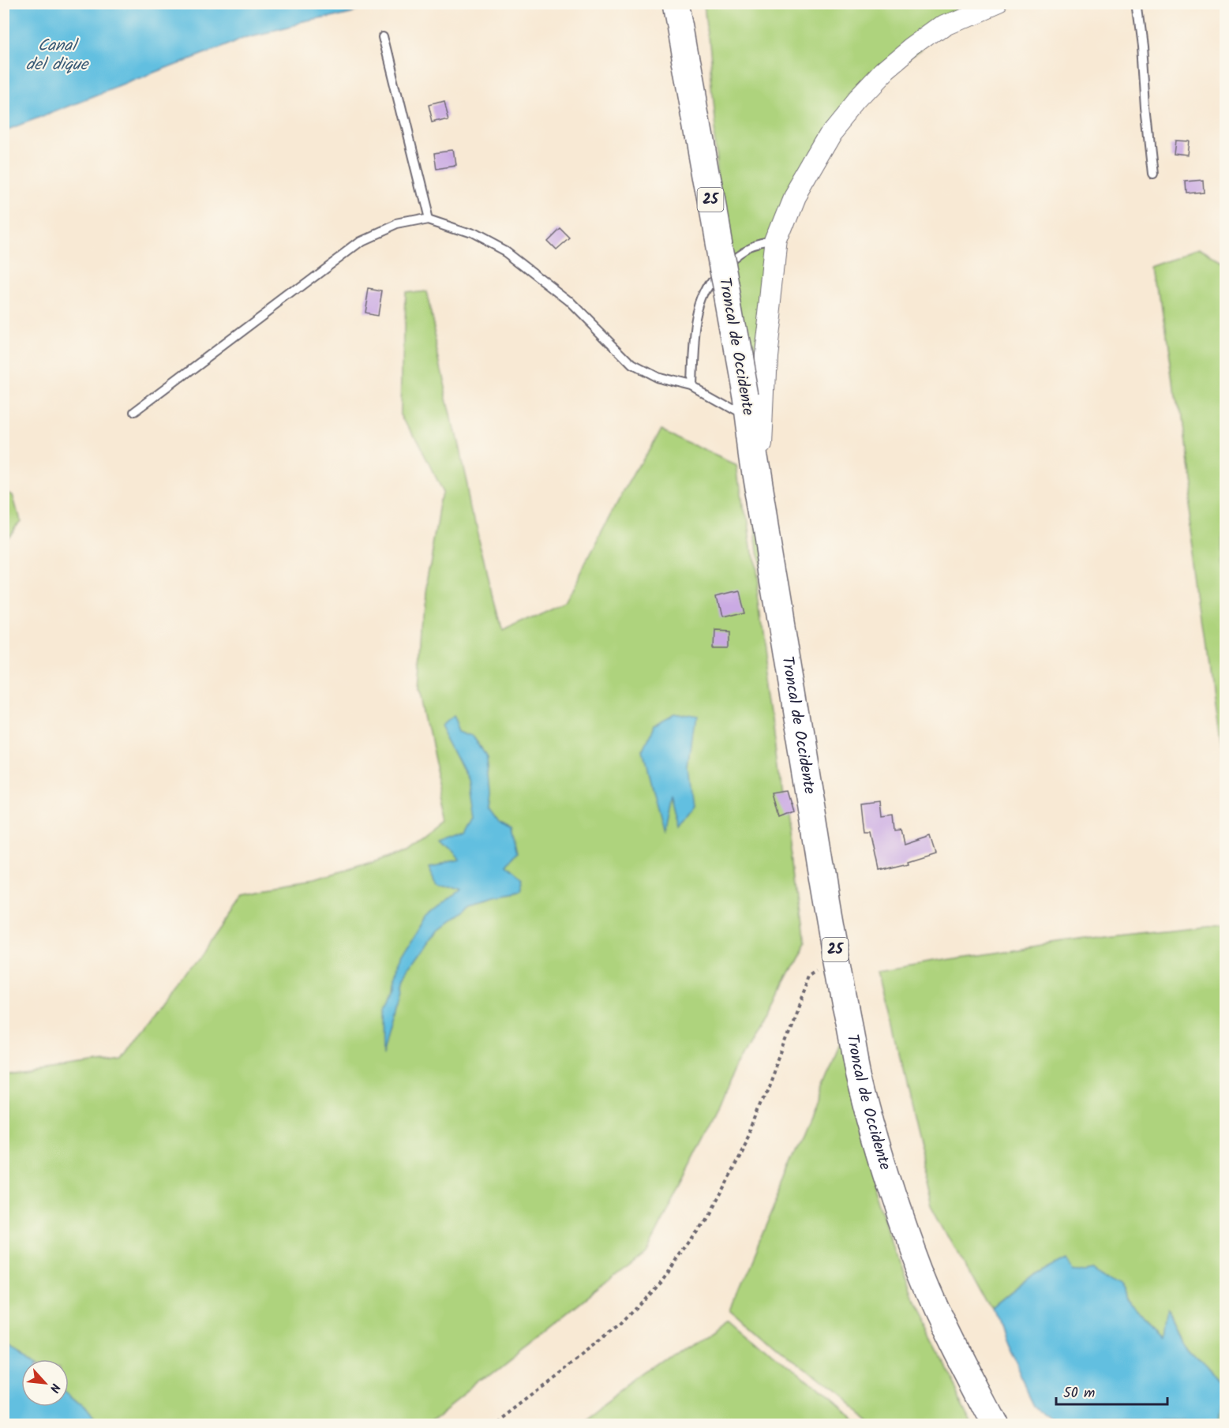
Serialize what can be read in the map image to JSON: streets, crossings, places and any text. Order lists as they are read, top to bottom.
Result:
{
  "streets": {
    "highway": ["25", "Troncal de Occidente"]
  },
  "water": ["Canal del dique"],
  "scale_bar": "50 m",
  "north": "bottom right"
}
